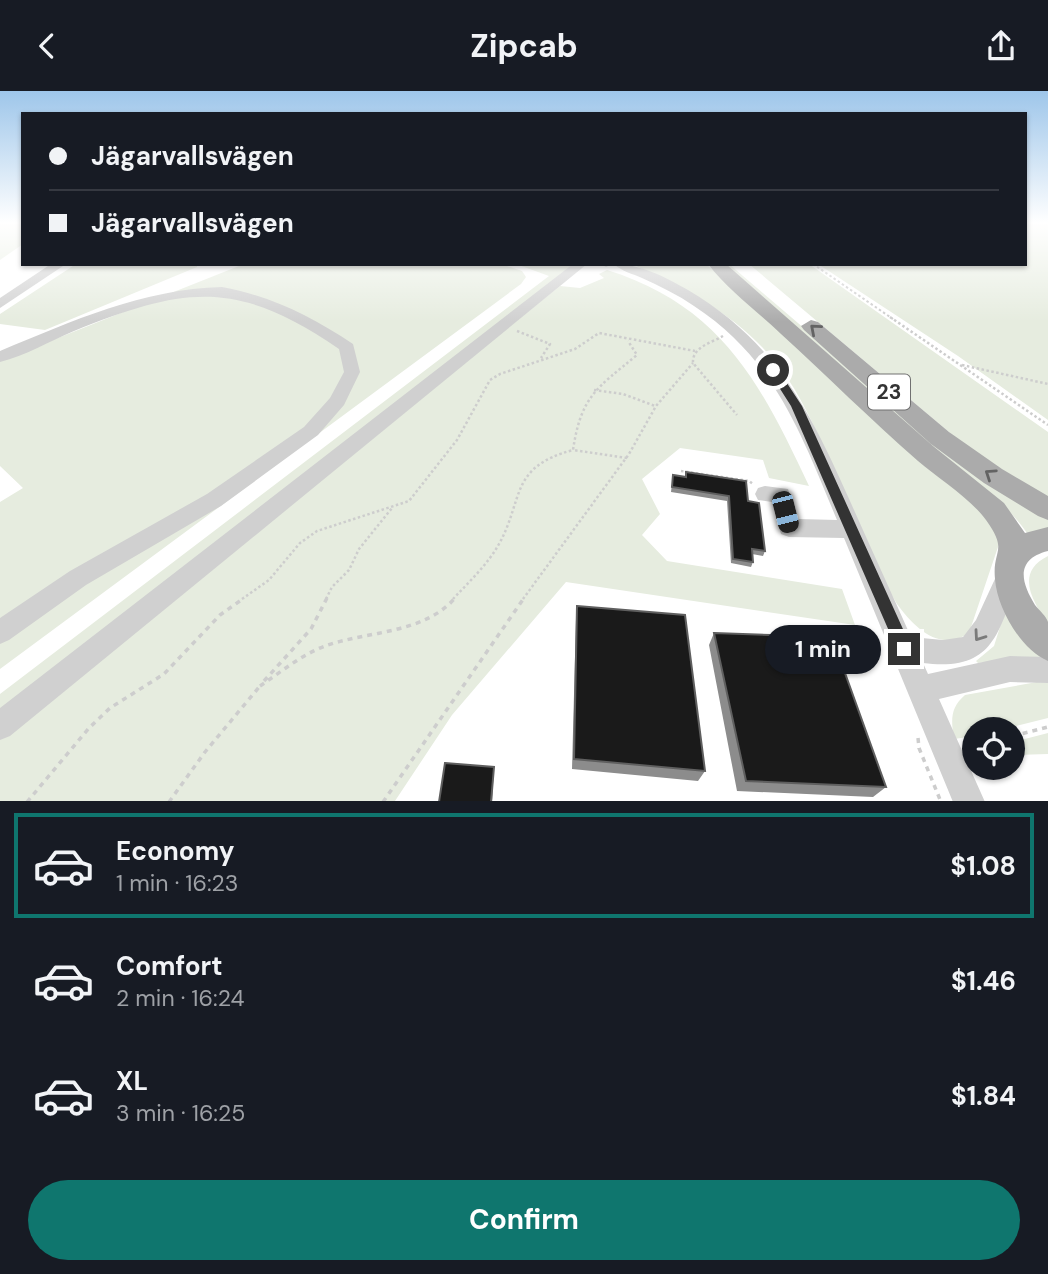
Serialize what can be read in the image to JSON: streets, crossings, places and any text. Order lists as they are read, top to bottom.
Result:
{
  "streets": {
    "main road": ["23"]
  },
  "page": {
    "header": "Zipcab",
    "banner": ["Jägarvallsvägen", "Jägarvallsvägen"],
    "bubble": "1 min",
    "list": [
      {
        "name": "Economy",
        "note": "1 min · 16:23",
        "value": "$1.08"
      },
      {
        "name": "Comfort",
        "note": "2 min · 16:24",
        "value": "$1.46"
      },
      {
        "name": "XL",
        "note": "3 min · 16:25",
        "value": "$1.84"
      }
    ],
    "buttons": "Confirm"
  }
}
